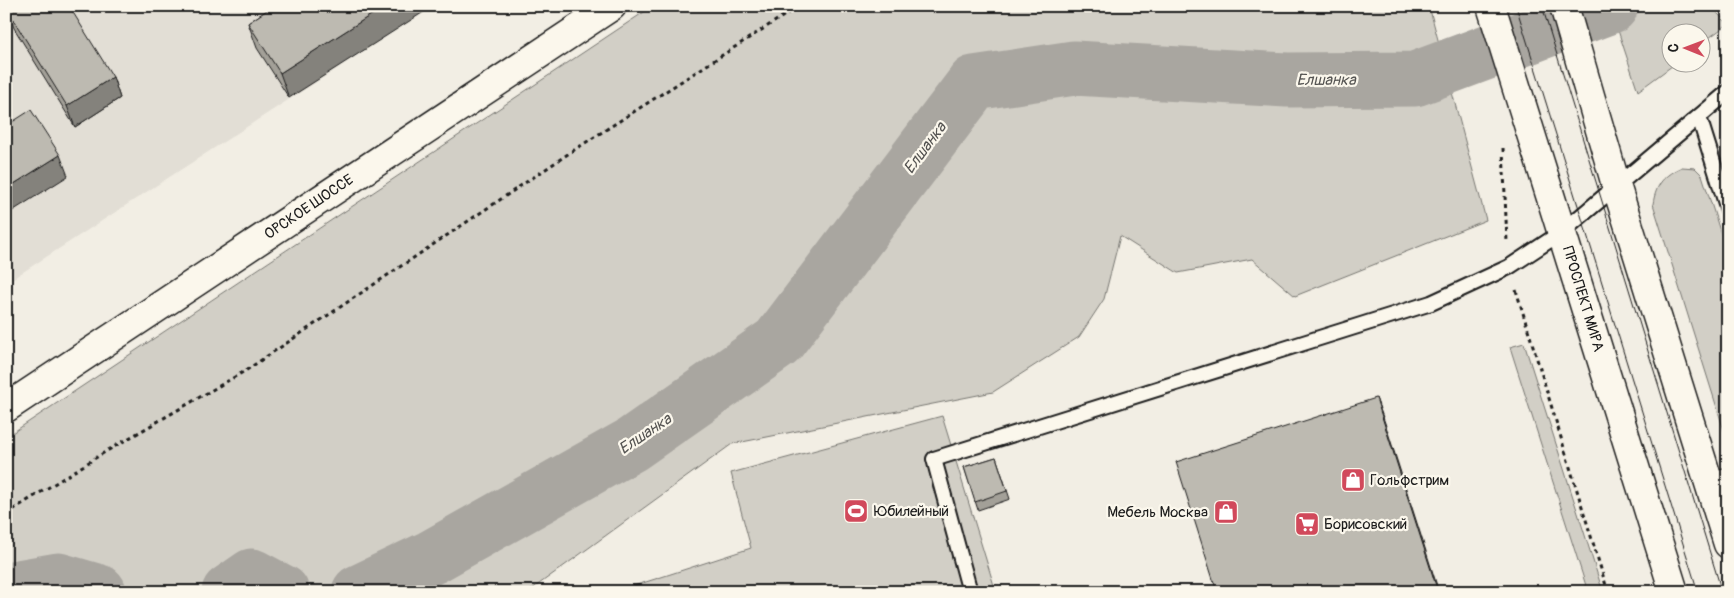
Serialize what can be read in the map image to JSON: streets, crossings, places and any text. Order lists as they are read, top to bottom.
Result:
{
  "streets": {
    "main road": ["ОРСКОЕ ШОССЕ", "ПРОСПЕКТ МИРА"]
  },
  "water": ["Елшанка"],
  "places": {
    "shop": ["Гольфстрим", "Мебель Москва"],
    "sports": ["Юбилейный"],
    "supermarket": ["Борисовский"]
  },
  "north": "left"
}
